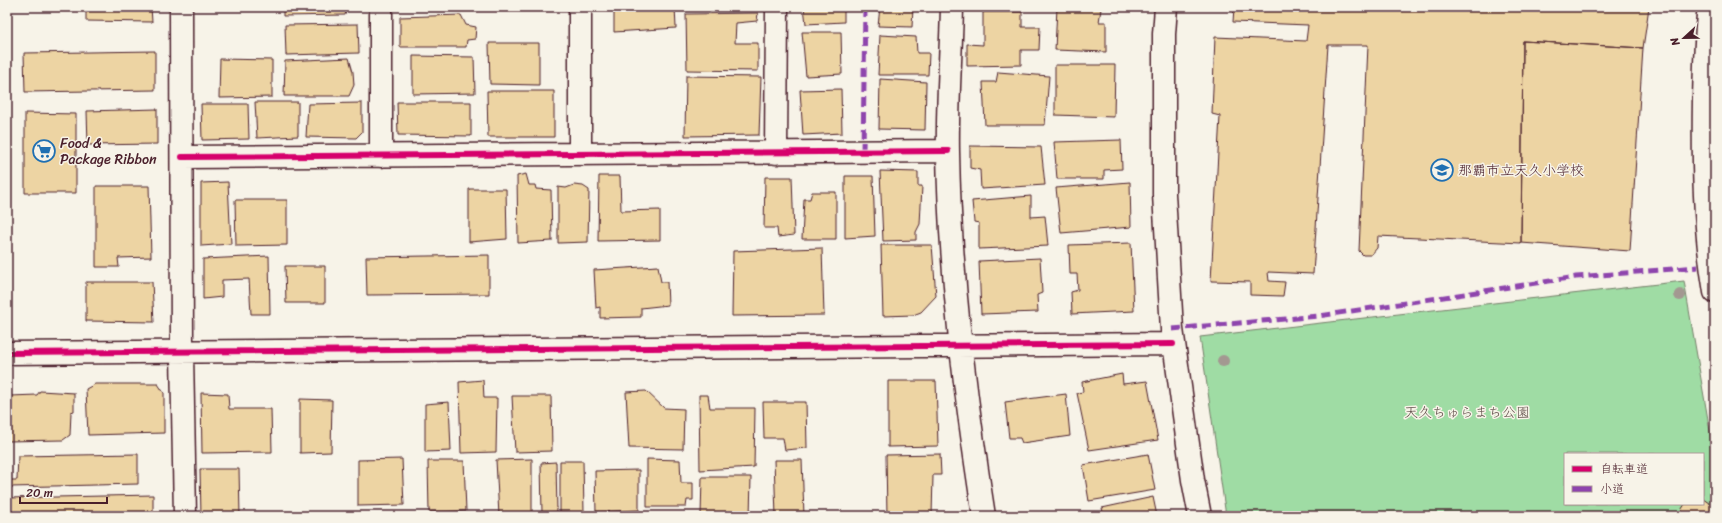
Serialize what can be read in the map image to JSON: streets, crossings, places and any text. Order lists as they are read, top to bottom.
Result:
{
  "parks": ["天久ちゅらまち公園"],
  "places": {
    "supermarket": ["Food & Package Ribbon"],
    "school or university": ["那覇市立天久小学校"]
  },
  "legend": ["自転車道", "小道"],
  "scale_bar": "20 m",
  "north": "left"
}
